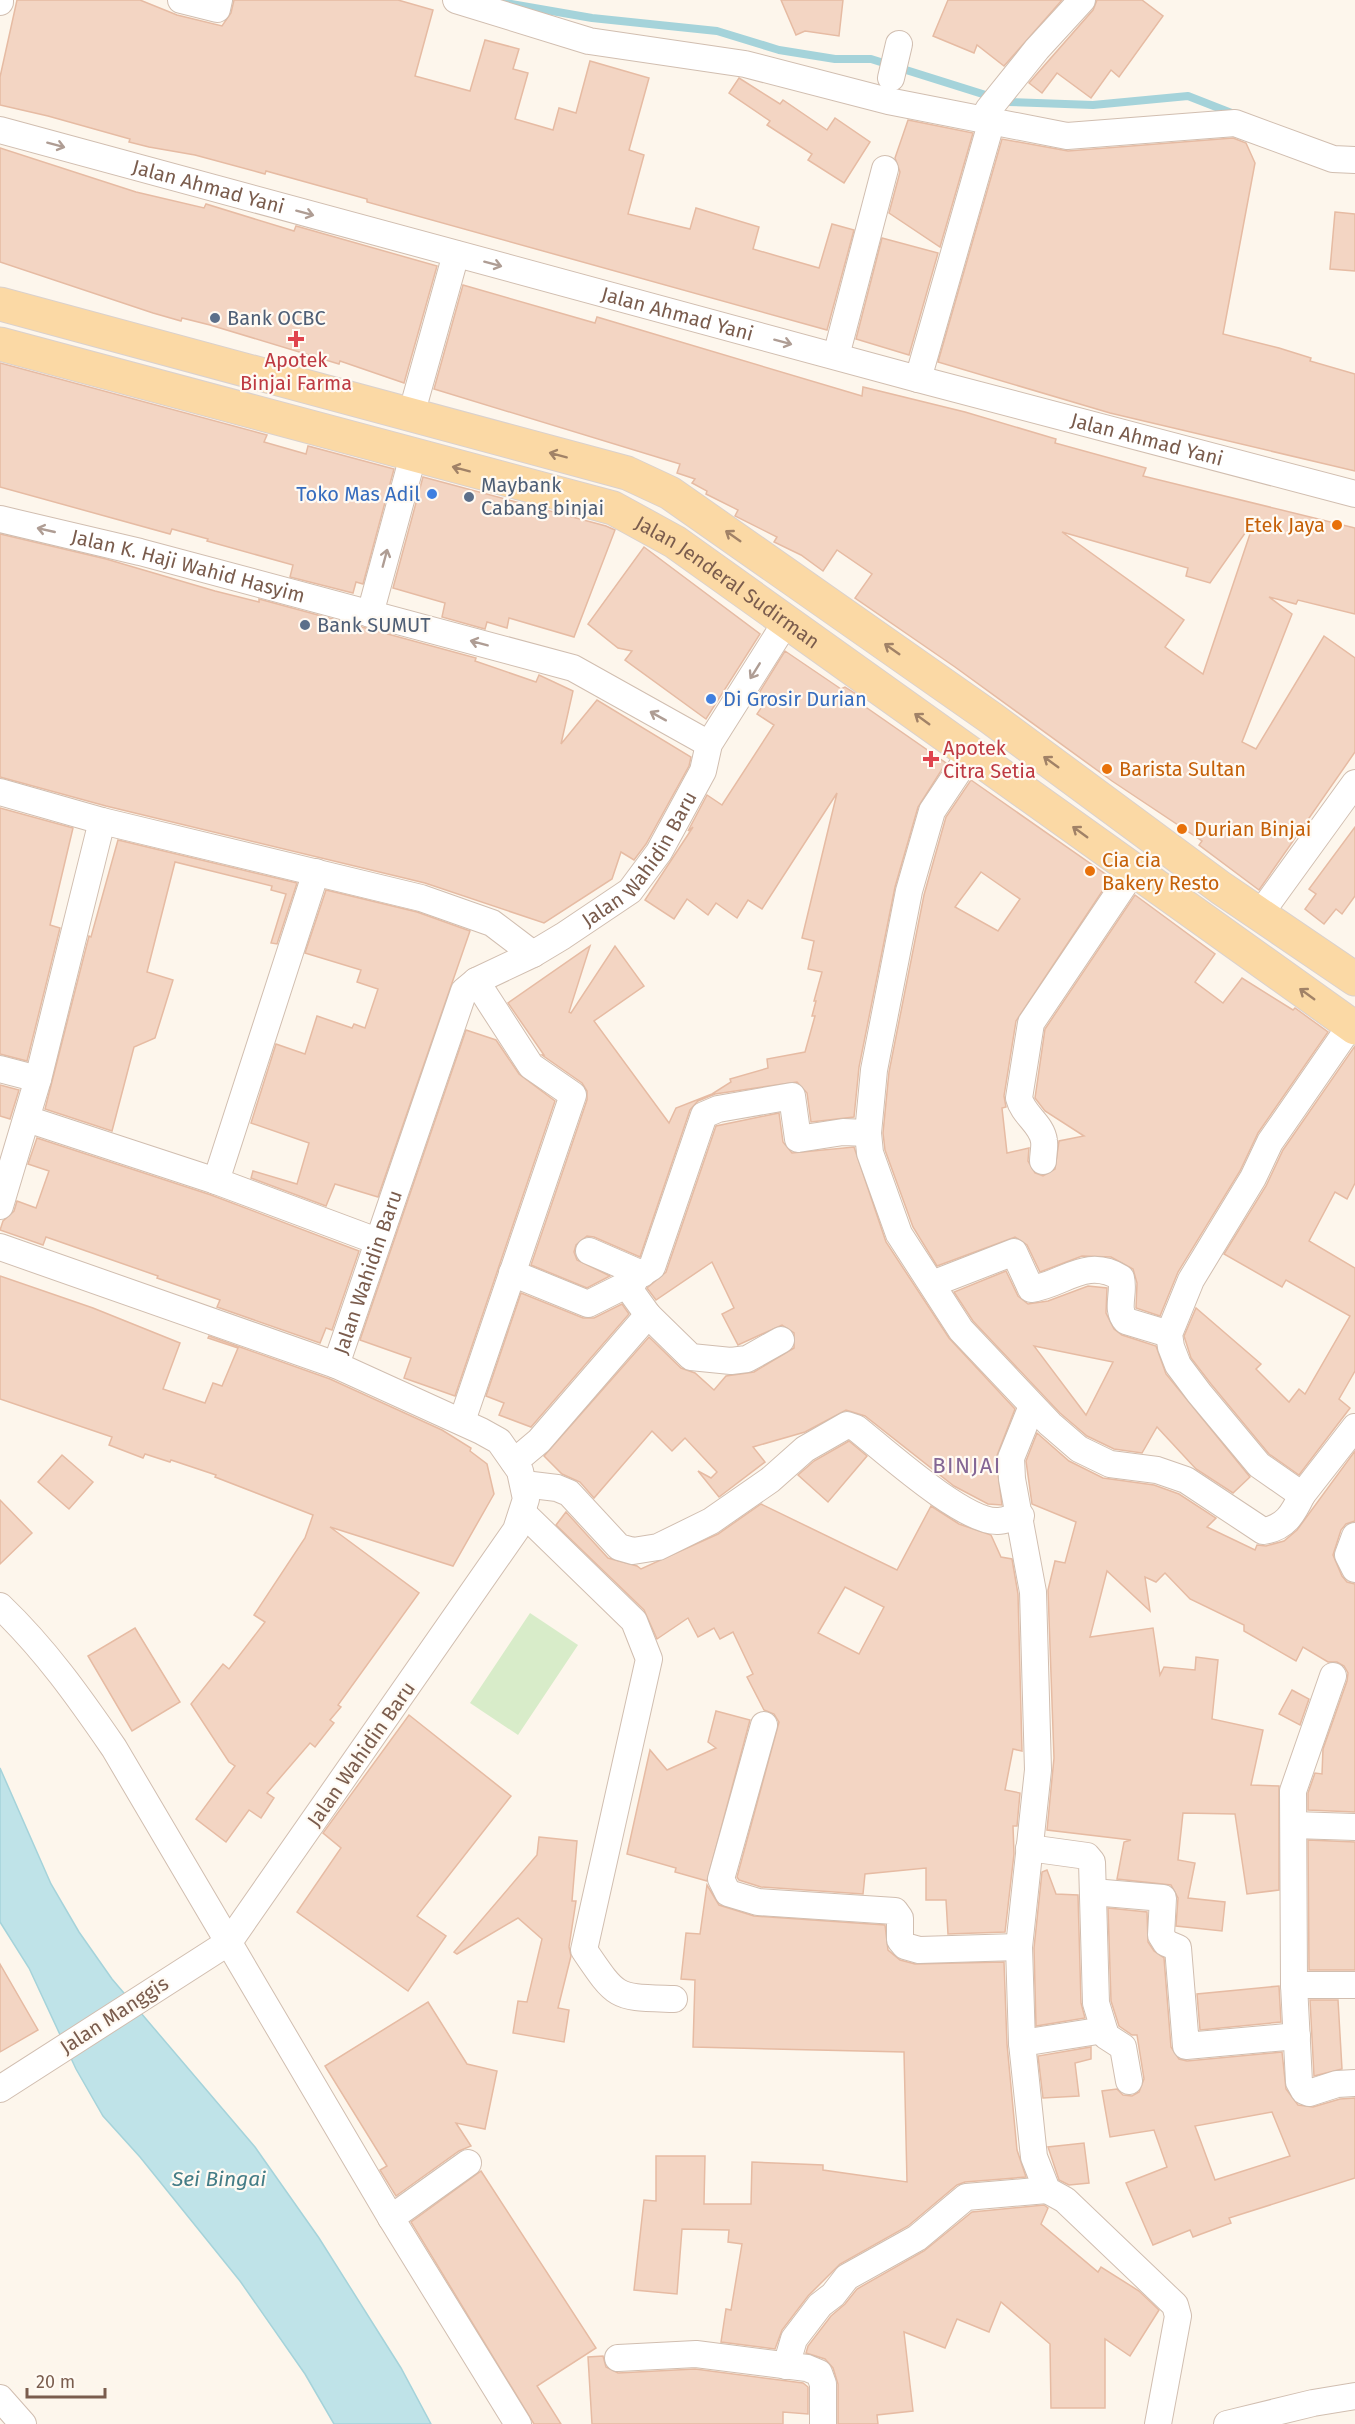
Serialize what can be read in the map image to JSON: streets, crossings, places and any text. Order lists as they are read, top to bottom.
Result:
{
  "streets": {
    "main road": ["Jalan Jenderal Sudirman"],
    "street": [
      "Jalan Ahmad Yani",
      "Jalan K. Haji Wahid Hasyim",
      "Jalan Wahidin Baru",
      "Jalan Manggis"
    ]
  },
  "crossings": [
    ["Jalan K. Haji Wahid Hasyim", "Jalan Wahidin Baru"],
    ["Jalan Jenderal Sudirman", "Jalan Wahidin Baru"],
    ["Jalan Wahidin Baru", "Jalan Manggis"]
  ],
  "one_way": ["Jalan Ahmad Yani", "Jalan K. Haji Wahid Hasyim", "Jalan Jenderal Sudirman"],
  "districts": ["BINJAI"],
  "water": ["Sei Bingai"],
  "places": {
    "other": [
      "Bank OCBC",
      "Toko Mas Adil",
      "Maybank Cabang binjai",
      "Etek Jaya",
      "Bank SUMUT",
      "Di Grosir Durian",
      "Barista Sultan",
      "Durian Binjai",
      "Cia cia Bakery Resto"
    ],
    "health": ["Apotek Binjai Farma", "Apotek Citra Setia"]
  },
  "scale_bar": "20 m"
}
